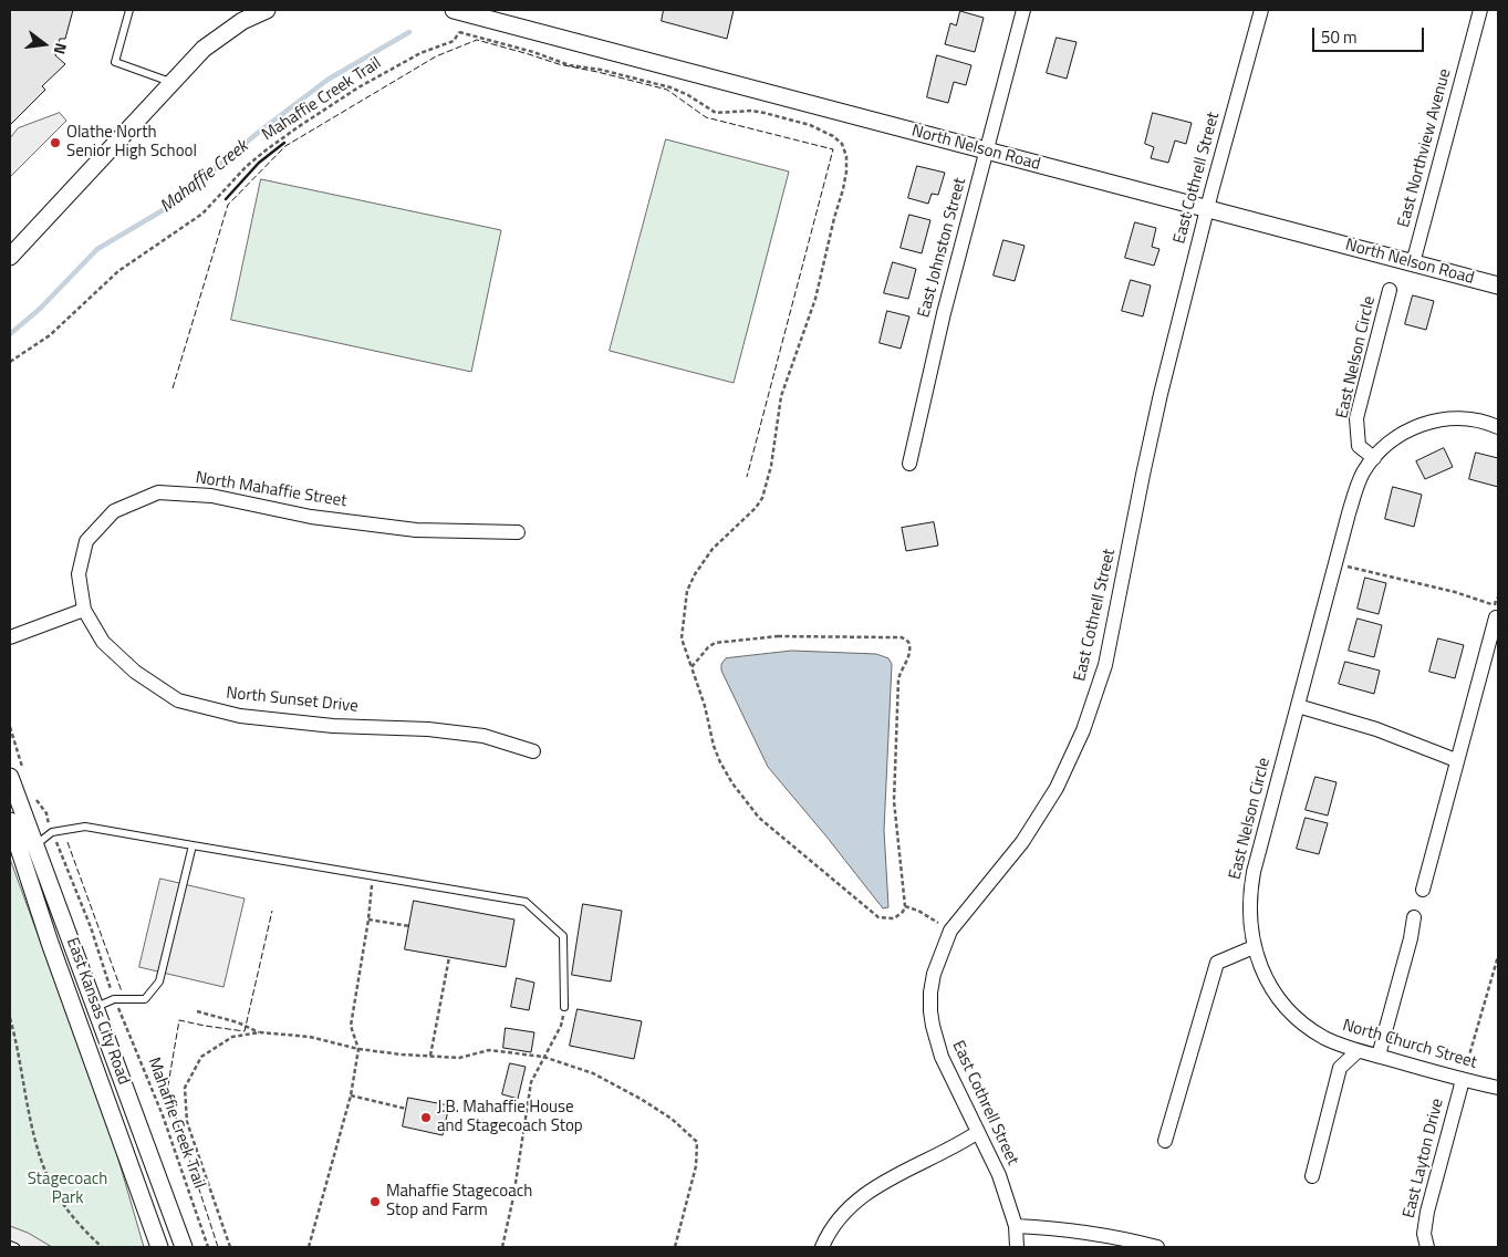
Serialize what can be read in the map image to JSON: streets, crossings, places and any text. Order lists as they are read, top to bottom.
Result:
{
  "streets": {
    "street": [
      "North Nelson Road",
      "East Northview Avenue",
      "East Cothrell Street",
      "East Johnston Street",
      "East Nelson Circle",
      "North Mahaffie Street",
      "North Sunset Drive",
      "East Kansas City Road",
      "North Church Street",
      "East Layton Drive"
    ],
    "path": ["Mahaffie Creek Trail"]
  },
  "crossings": [
    ["North Nelson Road", "East Northview Avenue"],
    ["North Nelson Road", "East Cothrell Street"],
    ["North Nelson Road", "East Johnston Street"],
    ["East Nelson Circle", "North Church Street"],
    ["North Mahaffie Street", "North Sunset Drive"],
    ["North Church Street", "East Layton Drive"]
  ],
  "water": ["Mahaffie Creek"],
  "parks": ["Stagecoach Park"],
  "places": ["Olathe North Senior High School", "J.B. Mahaffie House and Stagecoach Stop", "Mahaffie Stagecoach Stop and Farm"],
  "scale_bar": "50 m",
  "north": "right"
}
